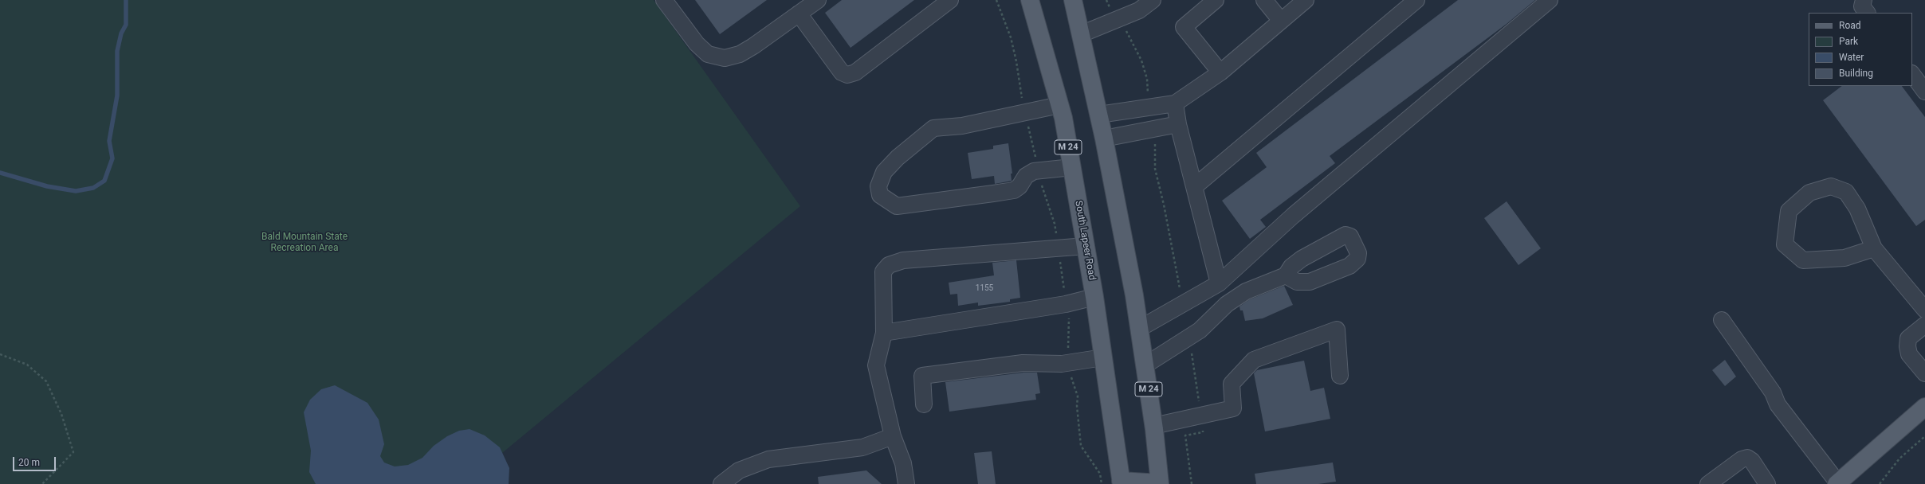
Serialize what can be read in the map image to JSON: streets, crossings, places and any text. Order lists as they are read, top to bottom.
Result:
{
  "streets": {
    "main road": ["M 24", "South Lapeer Road"]
  },
  "parks": ["Bald Mountain State Recreation Area"],
  "house_numbers": ["1155"],
  "legend": [
    "Road",
    "Park",
    "Water",
    "Building"
  ],
  "scale_bar": "20 m"
}
